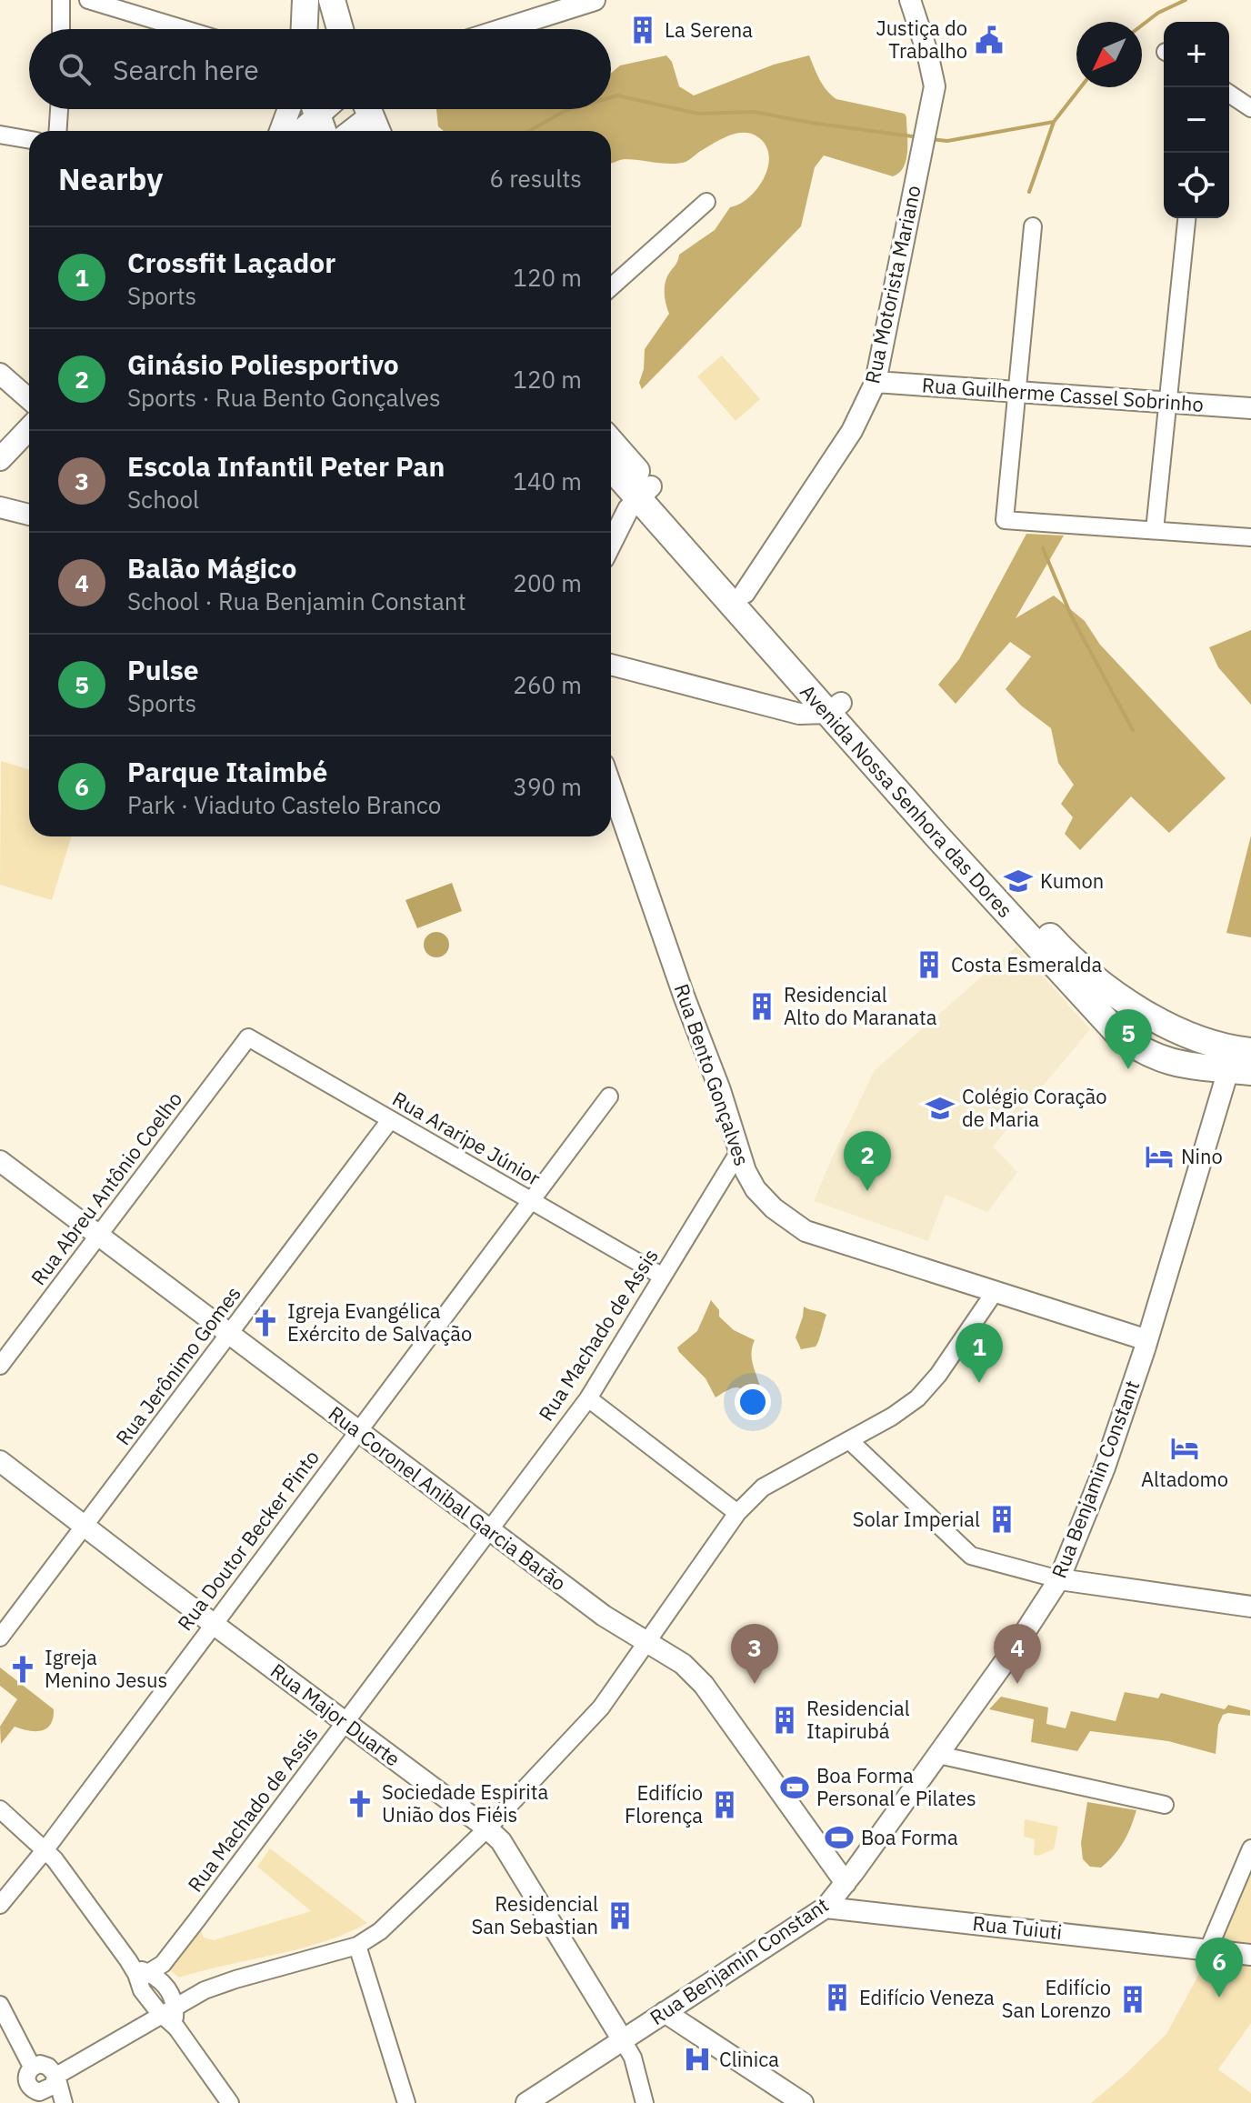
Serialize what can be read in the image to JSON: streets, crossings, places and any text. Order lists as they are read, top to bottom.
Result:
{
  "streets": {
    "main road": ["Avenida Nossa Senhora das Dores"],
    "street": [
      "Rua Motorista Mariano",
      "Rua Guilherme Cassel Sobrinho",
      "Rua Bento Gonçalves",
      "Rua Araripe Júnior",
      "Rua Abreu Antônio Coelho",
      "Rua Machado de Assis",
      "Rua Jerônimo Gomes",
      "Rua Benjamin Constant",
      "Rua Coronel Anibal Garcia Barão",
      "Rua Doutor Becker Pinto",
      "Rua Major Duarte",
      "Rua Tuiuti"
    ]
  },
  "crossings": [
    ["Rua Motorista Mariano", "Rua Guilherme Cassel Sobrinho"],
    ["Rua Motorista Mariano", "Avenida Nossa Senhora das Dores"],
    ["Avenida Nossa Senhora das Dores", "Rua Benjamin Constant"],
    ["Rua Bento Gonçalves", "Rua Machado de Assis"],
    ["Rua Bento Gonçalves", "Rua Benjamin Constant"],
    ["Rua Araripe Júnior", "Rua Abreu Antônio Coelho"],
    ["Rua Araripe Júnior", "Rua Machado de Assis"],
    ["Rua Araripe Júnior", "Rua Jerônimo Gomes"],
    ["Rua Araripe Júnior", "Rua Doutor Becker Pinto"],
    ["Rua Abreu Antônio Coelho", "Rua Coronel Anibal Garcia Barão"],
    ["Rua Machado de Assis", "Rua Coronel Anibal Garcia Barão"],
    ["Rua Machado de Assis", "Rua Major Duarte"],
    ["Rua Jerônimo Gomes", "Rua Coronel Anibal Garcia Barão"],
    ["Rua Jerônimo Gomes", "Rua Major Duarte"],
    ["Rua Benjamin Constant", "Rua Coronel Anibal Garcia Barão"],
    ["Rua Benjamin Constant", "Rua Major Duarte"],
    ["Rua Benjamin Constant", "Rua Tuiuti"],
    ["Rua Coronel Anibal Garcia Barão", "Rua Doutor Becker Pinto"],
    ["Rua Doutor Becker Pinto", "Rua Major Duarte"]
  ],
  "places": {
    "building": [
      "La Serena",
      "Costa Esmeralda",
      "Residencial Alto do Maranata",
      "Solar Imperial",
      "Residencial Itapirubá",
      "Edifício Florença",
      "Residencial San Sebastian",
      "Edifício Veneza",
      "Edifício San Lorenzo"
    ],
    "public building": ["Justiça do Trabalho"],
    "school or university": ["Kumon", "Colégio Coração de Maria"],
    "hotel": ["Nino", "Altadomo"],
    "church": ["Igreja Evangélica Exército de Salvação", "Igreja Menino Jesus", "Sociedade Espirita União dos Fiéis"],
    "sports": ["Boa Forma Personal e Pilates", "Boa Forma"],
    "hospital": ["Clinica"]
  },
  "north": "bottom left",
  "page": {
    "map_buttons": ["+", "−"],
    "search": "Search here",
    "heading": ["Nearby", "6 results"],
    "list": [
      {
        "mark": "1",
        "name": "Crossfit Laçador",
        "note": "Sports",
        "value": "120 m"
      },
      {
        "mark": "2",
        "name": "Ginásio Poliesportivo",
        "note": "Sports · Rua Bento Gonçalves",
        "value": "120 m"
      },
      {
        "mark": "3",
        "name": "Escola Infantil Peter Pan",
        "note": "School",
        "value": "140 m"
      },
      {
        "mark": "4",
        "name": "Balão Mágico",
        "note": "School · Rua Benjamin Constant",
        "value": "200 m"
      },
      {
        "mark": "5",
        "name": "Pulse",
        "note": "Sports",
        "value": "260 m"
      },
      {
        "mark": "6",
        "name": "Parque Itaimbé",
        "note": "Park · Viaduto Castelo Branco",
        "value": "390 m"
      }
    ],
    "pins": [
      "5",
      "2",
      "1",
      "3",
      "4",
      "6"
    ]
  }
}
